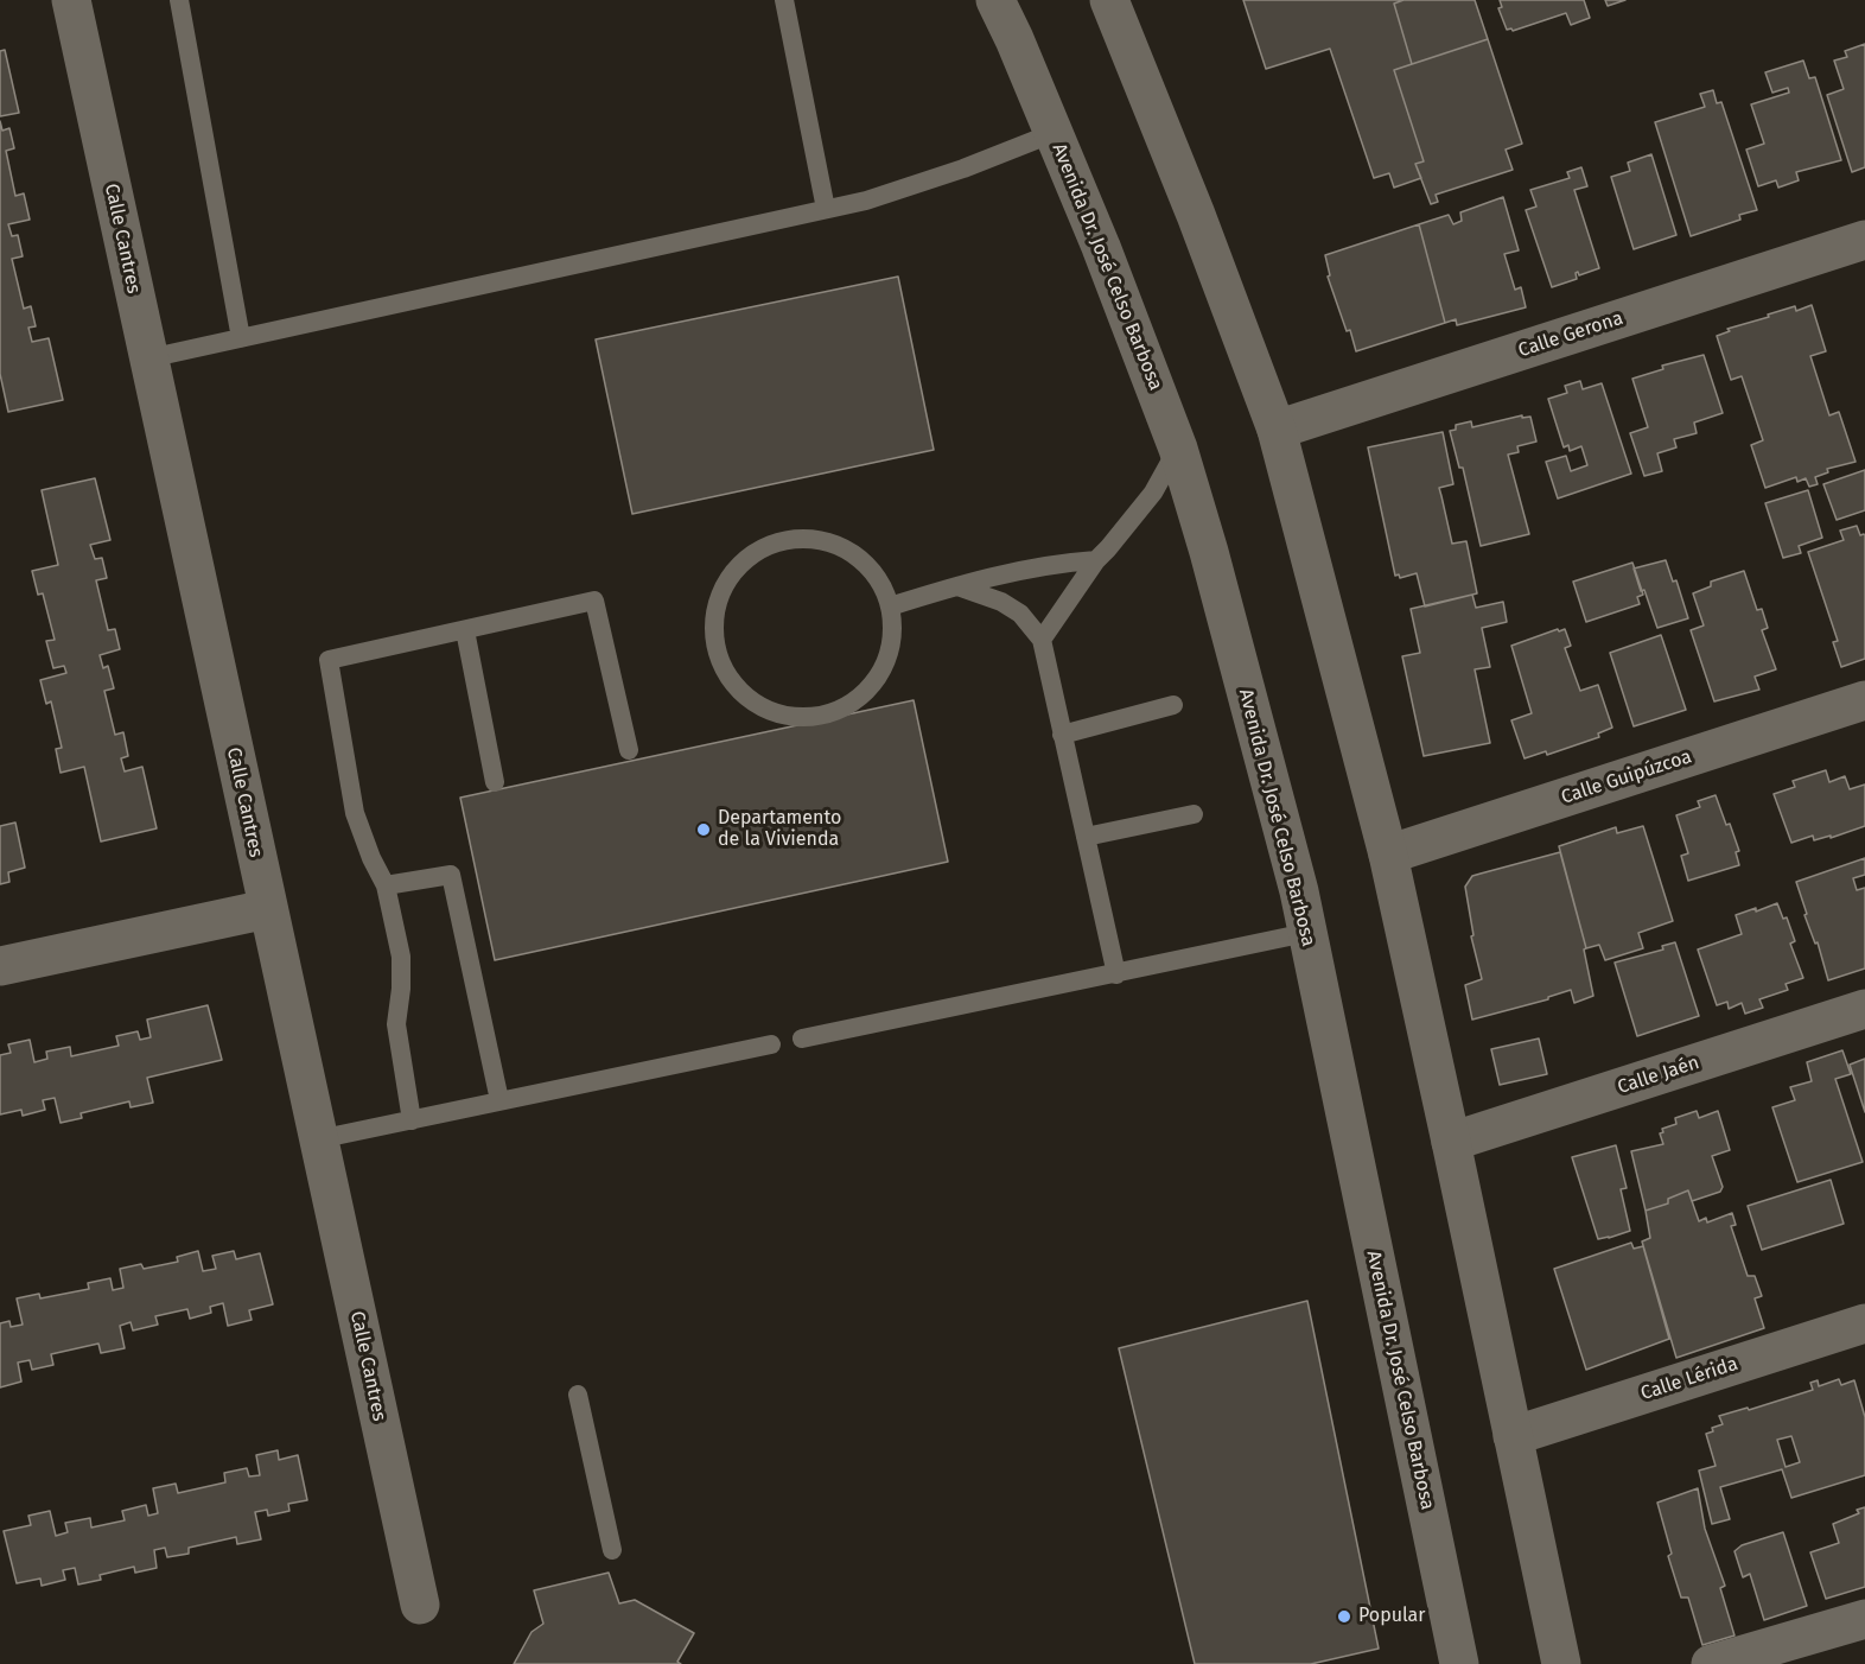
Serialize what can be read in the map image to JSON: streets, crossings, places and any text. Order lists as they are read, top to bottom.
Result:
{
  "streets": {
    "street": [
      "Calle Cantres",
      "Avenida Dr. José Celso Barbosa",
      "Calle Gerona",
      "Calle Guipúzcoa",
      "Calle Jaén",
      "Calle Lérida"
    ]
  },
  "places": ["Departamento de la Vivienda", "Popular"]
}
